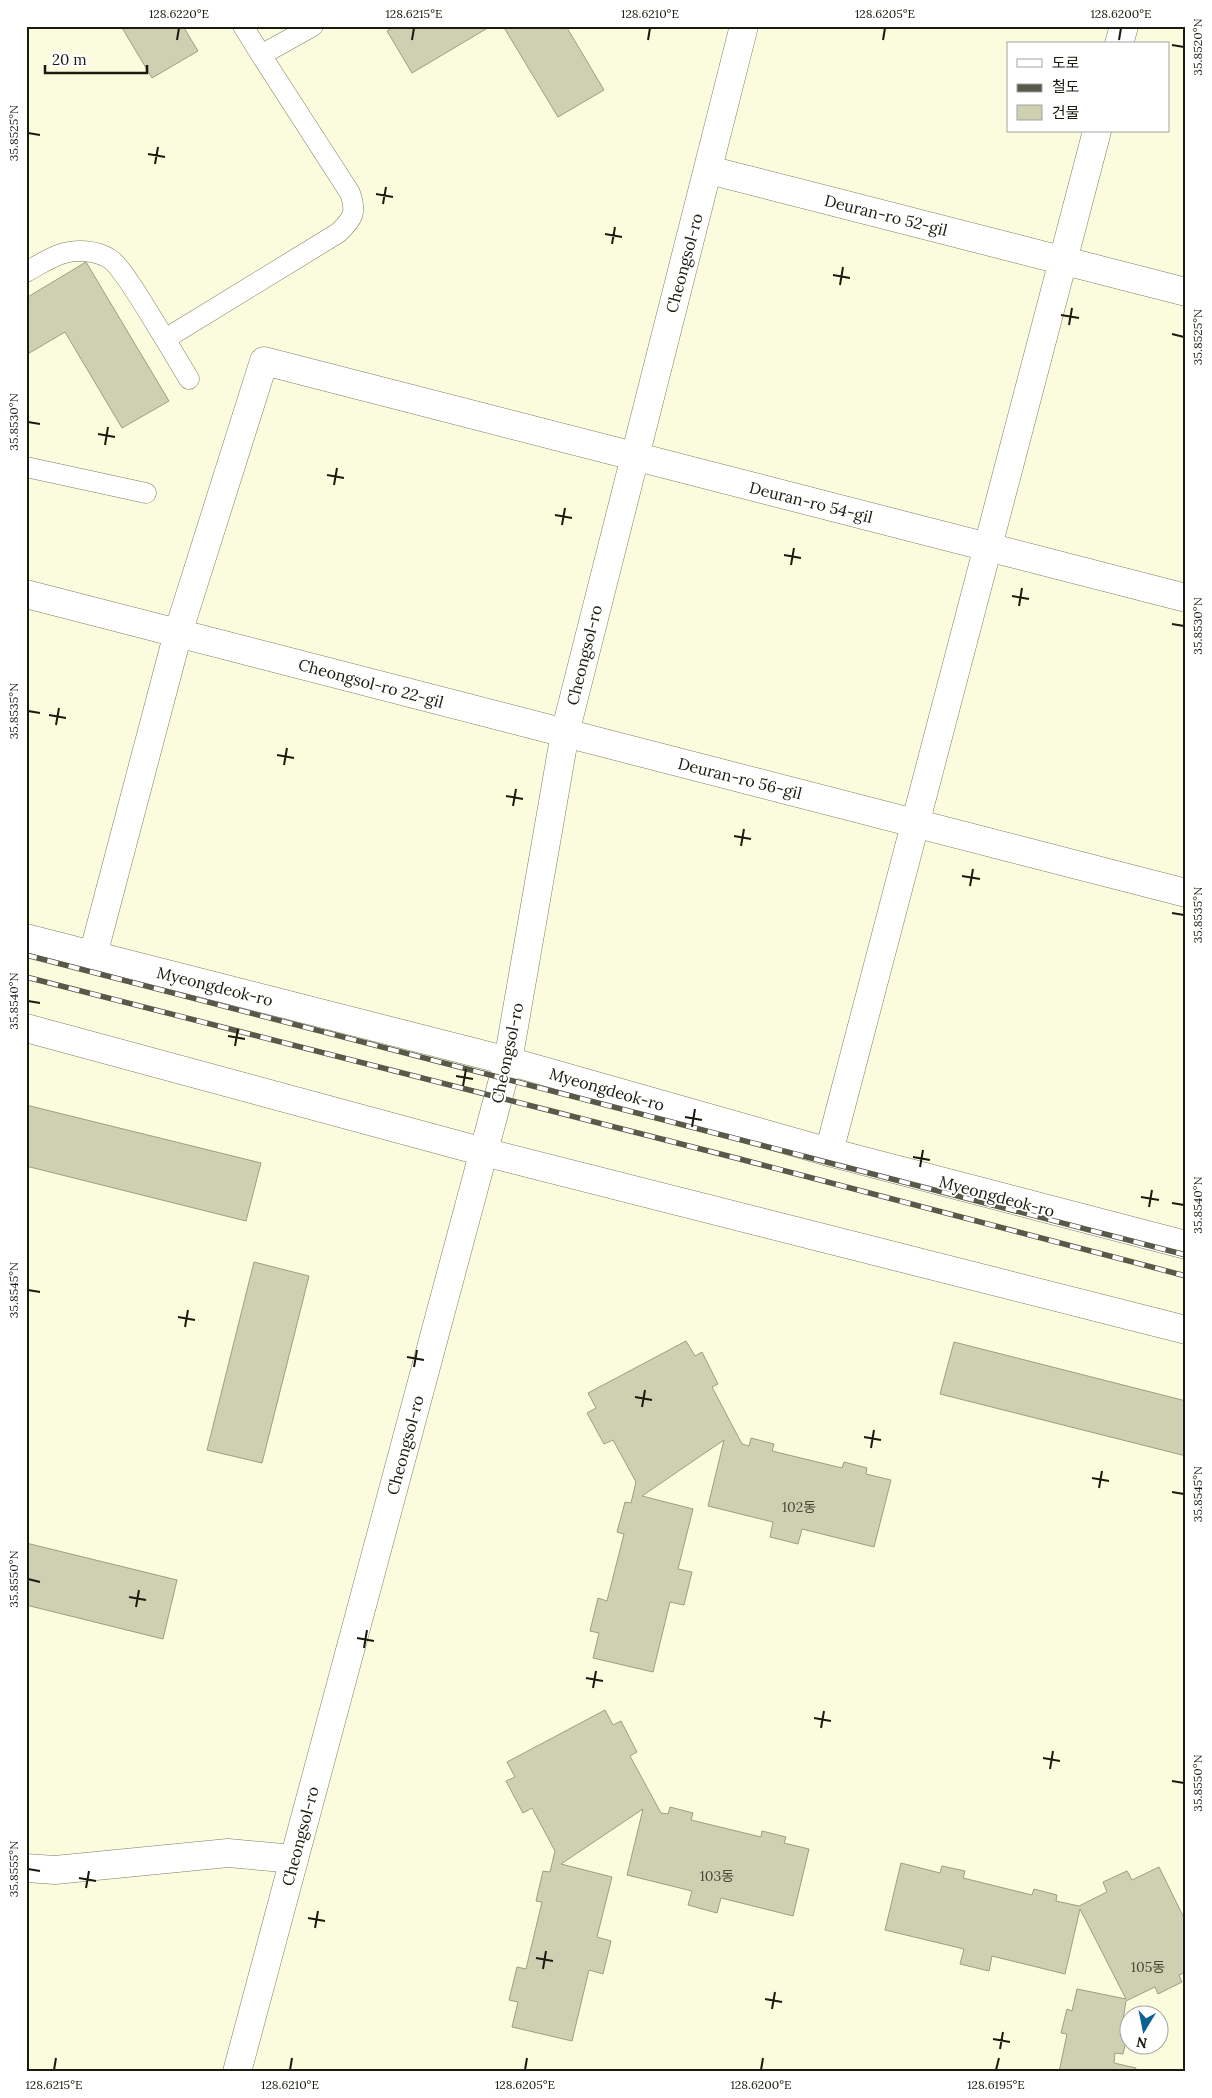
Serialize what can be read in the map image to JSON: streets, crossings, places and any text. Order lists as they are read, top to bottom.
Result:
{
  "streets": {
    "street": [
      "Deuran-ro 52-gil",
      "Cheongsol-ro",
      "Deuran-ro 54-gil",
      "Cheongsol-ro 22-gil",
      "Deuran-ro 56-gil",
      "Myeongdeok-ro"
    ]
  },
  "crossings": [
    ["Deuran-ro 52-gil", "Cheongsol-ro"],
    ["Cheongsol-ro", "Deuran-ro 54-gil"],
    ["Cheongsol-ro", "Cheongsol-ro 22-gil"],
    ["Cheongsol-ro", "Deuran-ro 56-gil"],
    ["Cheongsol-ro", "Myeongdeok-ro"],
    ["Deuran-ro 54-gil", "Cheongsol-ro 22-gil"],
    ["Cheongsol-ro 22-gil", "Deuran-ro 56-gil"]
  ],
  "house_numbers": ["102동", "103동", "105동"],
  "legend": ["도로", "철도", "건물"],
  "scale_bar": "20 m",
  "north": "bottom",
  "coordinates": [
    "128.6220°E",
    "128.6215°E",
    "128.6210°E",
    "128.6205°E",
    "128.6200°E",
    "35.8520°N",
    "35.8525°N",
    "35.8530°N",
    "35.8535°N",
    "35.8540°N",
    "35.8545°N",
    "35.8550°N",
    "35.8555°N",
    "128.6195°E"
  ]
}
